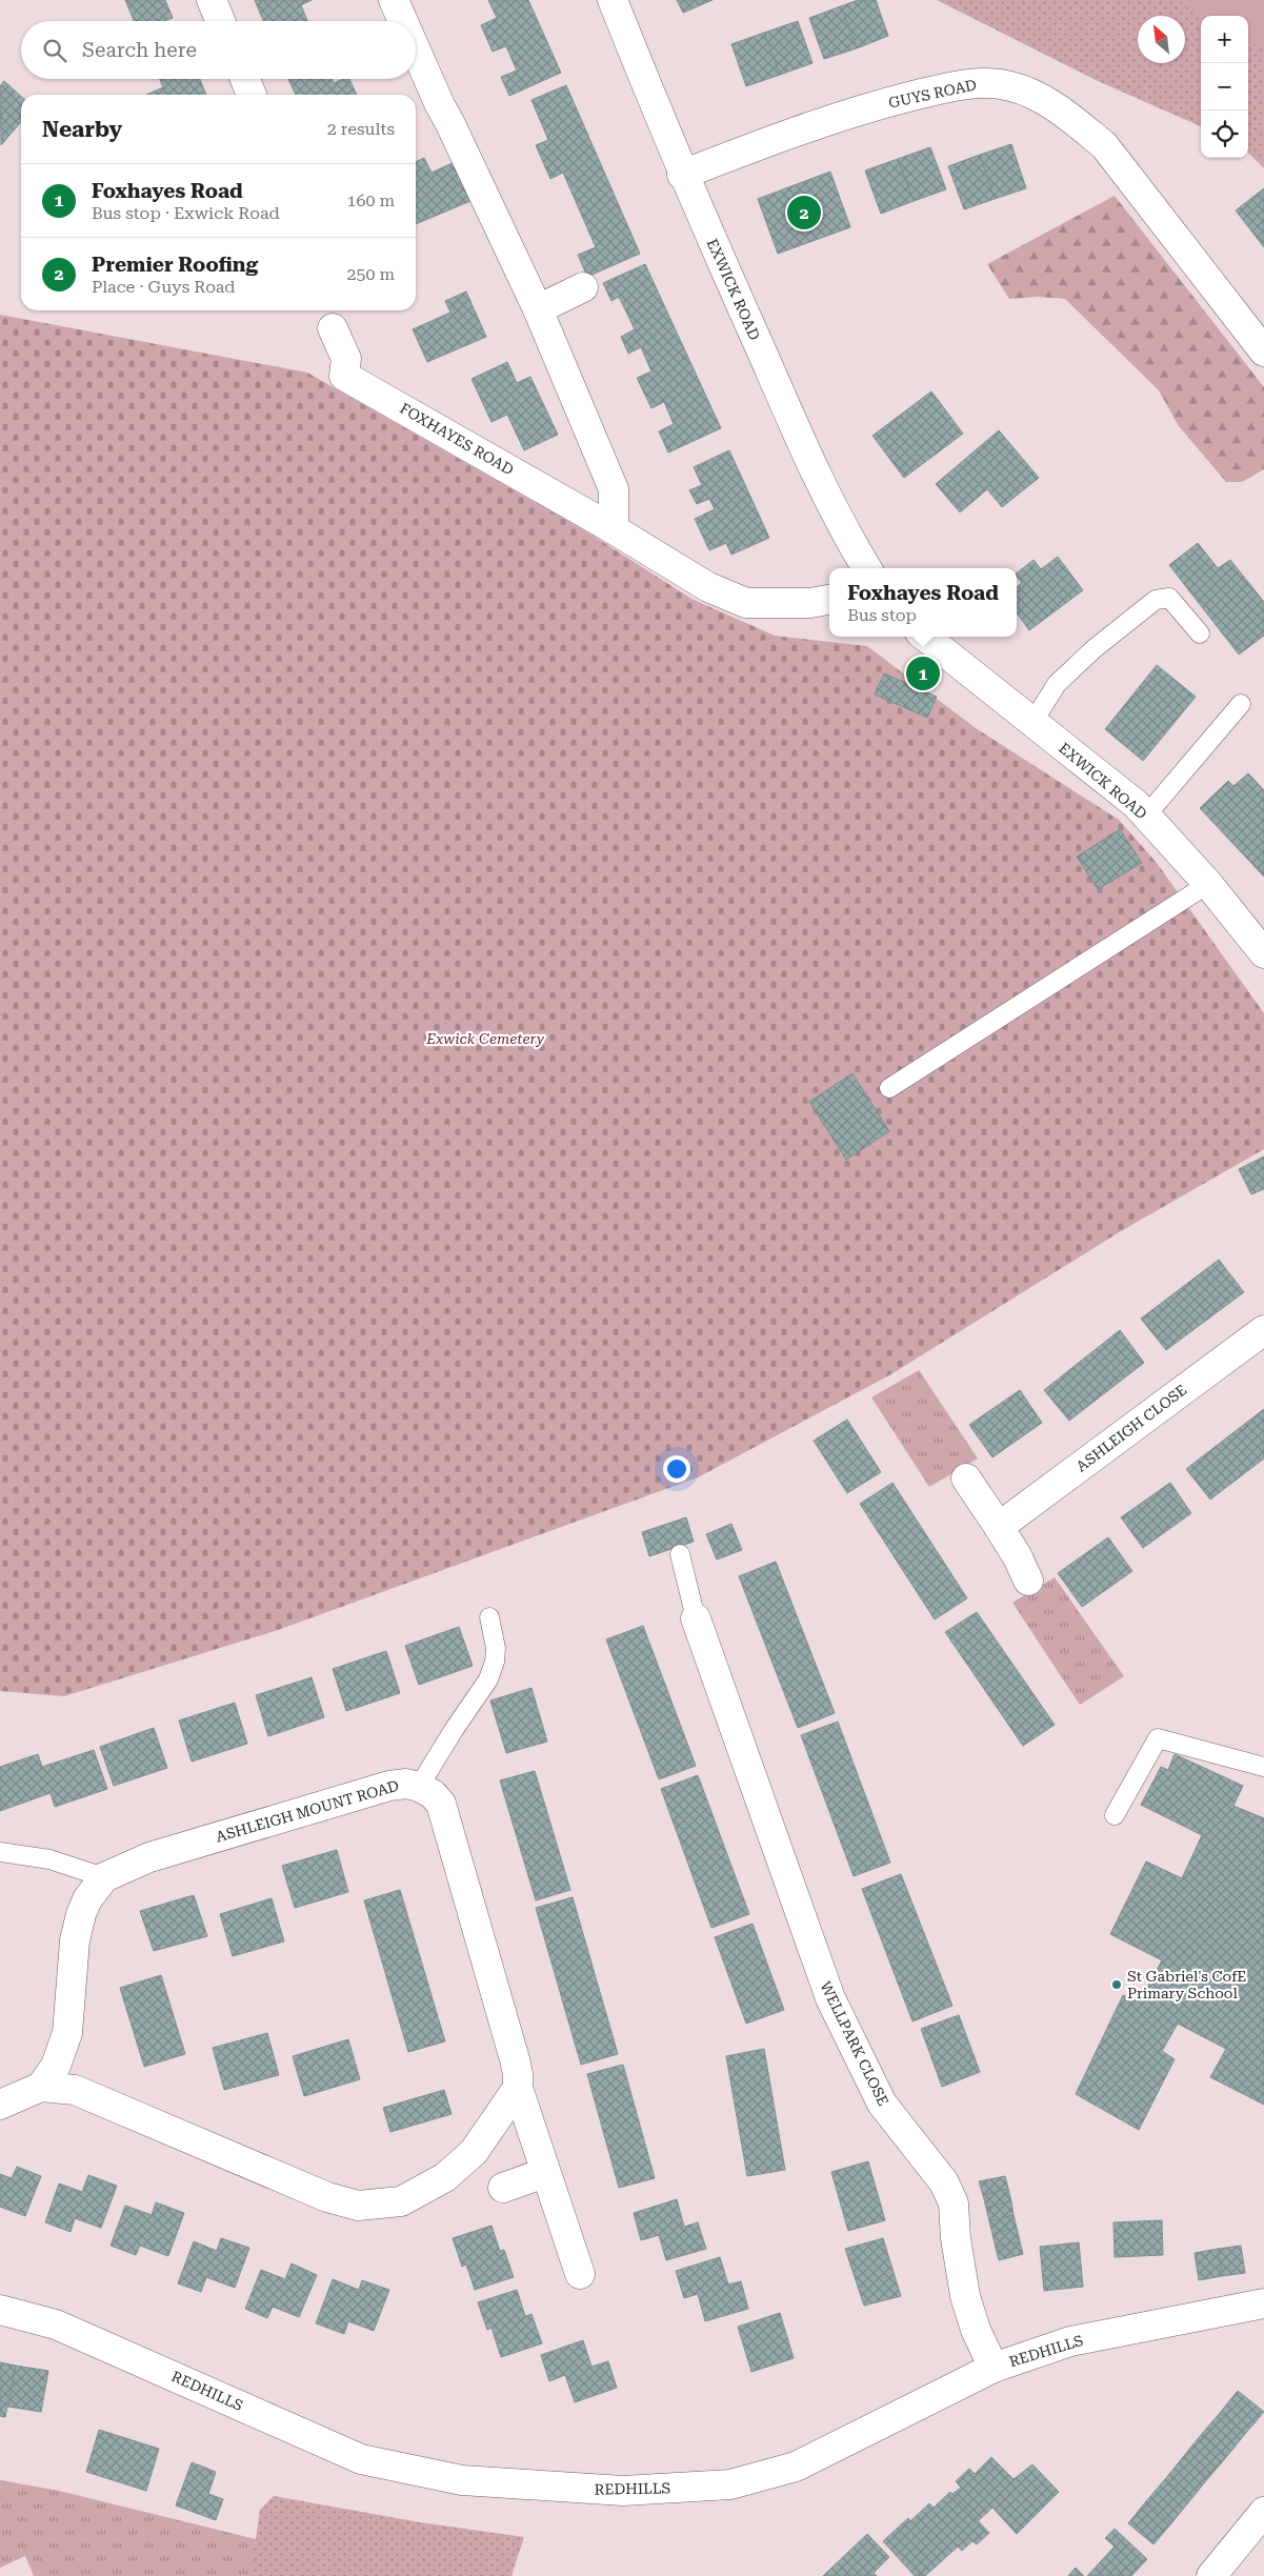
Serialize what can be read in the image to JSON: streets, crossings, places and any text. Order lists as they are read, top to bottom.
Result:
{
  "streets": {
    "street": [
      "GUYS ROAD",
      "EXWICK ROAD",
      "FOXHAYES ROAD",
      "ASHLEIGH CLOSE",
      "ASHLEIGH MOUNT ROAD",
      "WELLPARK CLOSE",
      "REDHILLS"
    ]
  },
  "crossings": [
    ["GUYS ROAD", "EXWICK ROAD"],
    ["WELLPARK CLOSE", "REDHILLS"]
  ],
  "parks": ["Exwick Cemetery"],
  "places": ["St Gabriel's CofE Primary School"],
  "north": "top left",
  "page": {
    "map_buttons": ["+", "−"],
    "search": "Search here",
    "heading": ["Nearby", "2 results"],
    "list": [
      {
        "mark": "1",
        "name": "Foxhayes Road",
        "note": "Bus stop · Exwick Road",
        "value": "160 m"
      },
      {
        "mark": "2",
        "name": "Premier Roofing",
        "note": "Place · Guys Road",
        "value": "250 m"
      }
    ],
    "pins": ["2", "1"],
    "popup": ["Foxhayes Road", "Bus stop"]
  }
}
